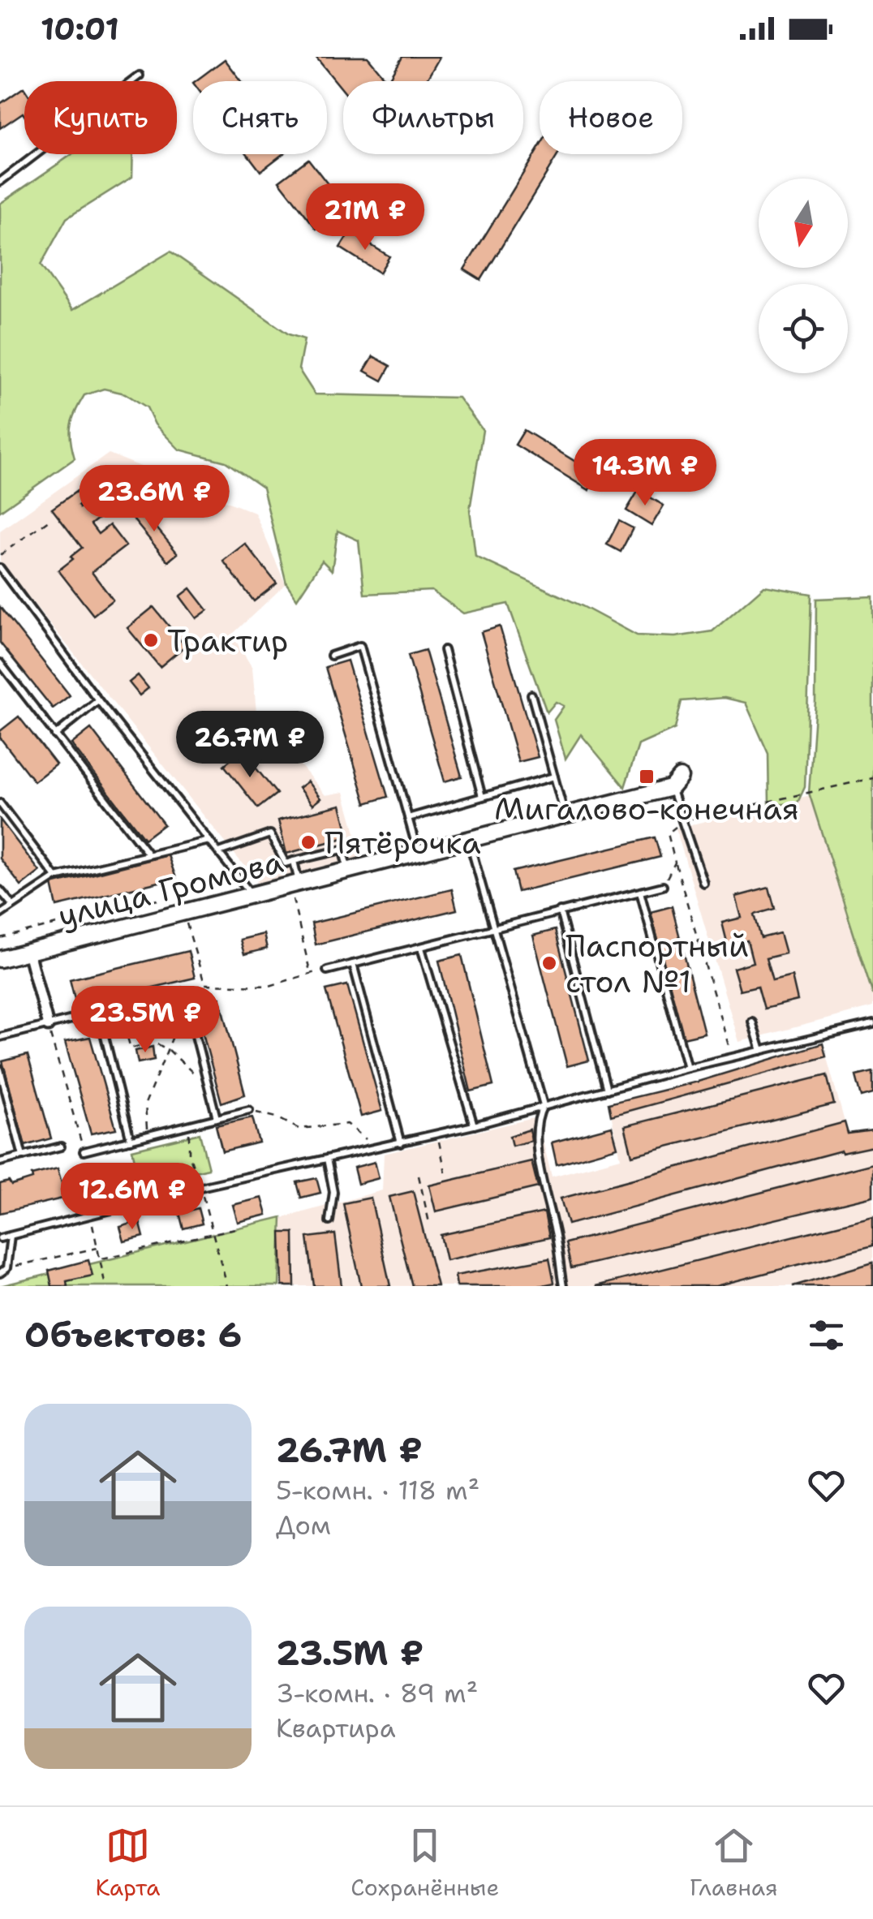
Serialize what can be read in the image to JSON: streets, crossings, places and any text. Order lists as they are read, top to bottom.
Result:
{
  "streets": {
    "street": ["улица Громова"]
  },
  "places": {
    "other": ["Трактир", "Пятёрочка", "Паспортный стол №1"],
    "transit": ["Мигалово-конечная"]
  },
  "north": "bottom",
  "page": {
    "status": "10:01",
    "chip": [
      "Купить",
      "Снять",
      "Фильтры",
      "Новое"
    ],
    "price": [
      "21M ₽",
      "14.3M ₽",
      "23.6M ₽",
      "26.7M ₽",
      "23.5M ₽",
      "12.6M ₽"
    ],
    "heading": "Объектов: 6",
    "list": [
      {
        "name": "26.7M ₽",
        "note": "5-комн. · 118 m² · Дом"
      },
      {
        "name": "23.5M ₽",
        "note": "3-комн. · 89 m² · Квартира"
      }
    ],
    "tabs": ["Карта", "Сохранённые", "Главная"]
  }
}
